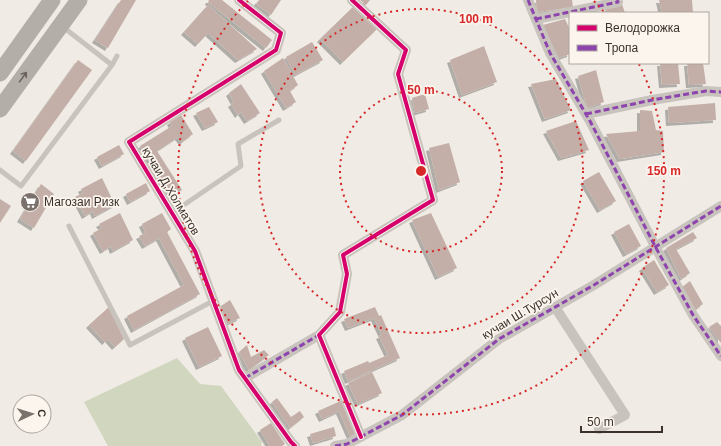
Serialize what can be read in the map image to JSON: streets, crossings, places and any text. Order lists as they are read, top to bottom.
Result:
{
  "streets": {
    "street": ["кучаи Д,Холматов", "кучаи Ш.Турсун"]
  },
  "places": {
    "supermarket": ["Магозаи Ризк"]
  },
  "legend": ["Велодорожка", "Тропа"],
  "scale_bar": "50 m",
  "north": "right",
  "rings": ["100 m", "50 m", "150 m"]
}
